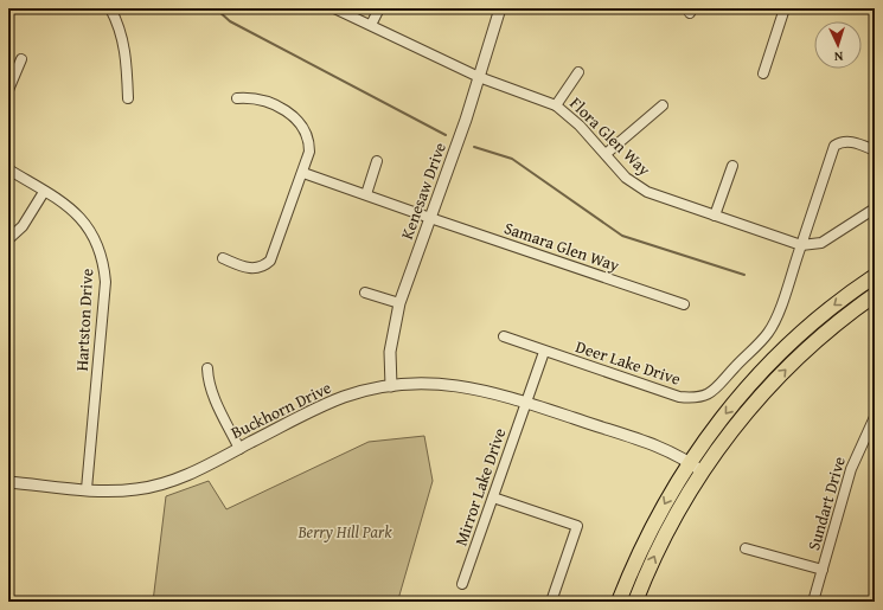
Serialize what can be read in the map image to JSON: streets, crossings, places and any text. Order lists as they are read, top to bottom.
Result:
{
  "streets": {
    "street": [
      "Flora Glen Way",
      "Kenesaw Drive",
      "Samara Glen Way",
      "Hartston Drive",
      "Deer Lake Drive",
      "Buckhorn Drive",
      "Mirror Lake Drive",
      "Sundart Drive"
    ]
  },
  "crossings": [
    ["Flora Glen Way", "Kenesaw Drive"],
    ["Flora Glen Way", "Deer Lake Drive"],
    ["Kenesaw Drive", "Samara Glen Way"],
    ["Kenesaw Drive", "Buckhorn Drive"],
    ["Hartston Drive", "Buckhorn Drive"],
    ["Deer Lake Drive", "Mirror Lake Drive"],
    ["Buckhorn Drive", "Mirror Lake Drive"]
  ],
  "parks": ["Berry Hill Park"],
  "north": "bottom"
}
